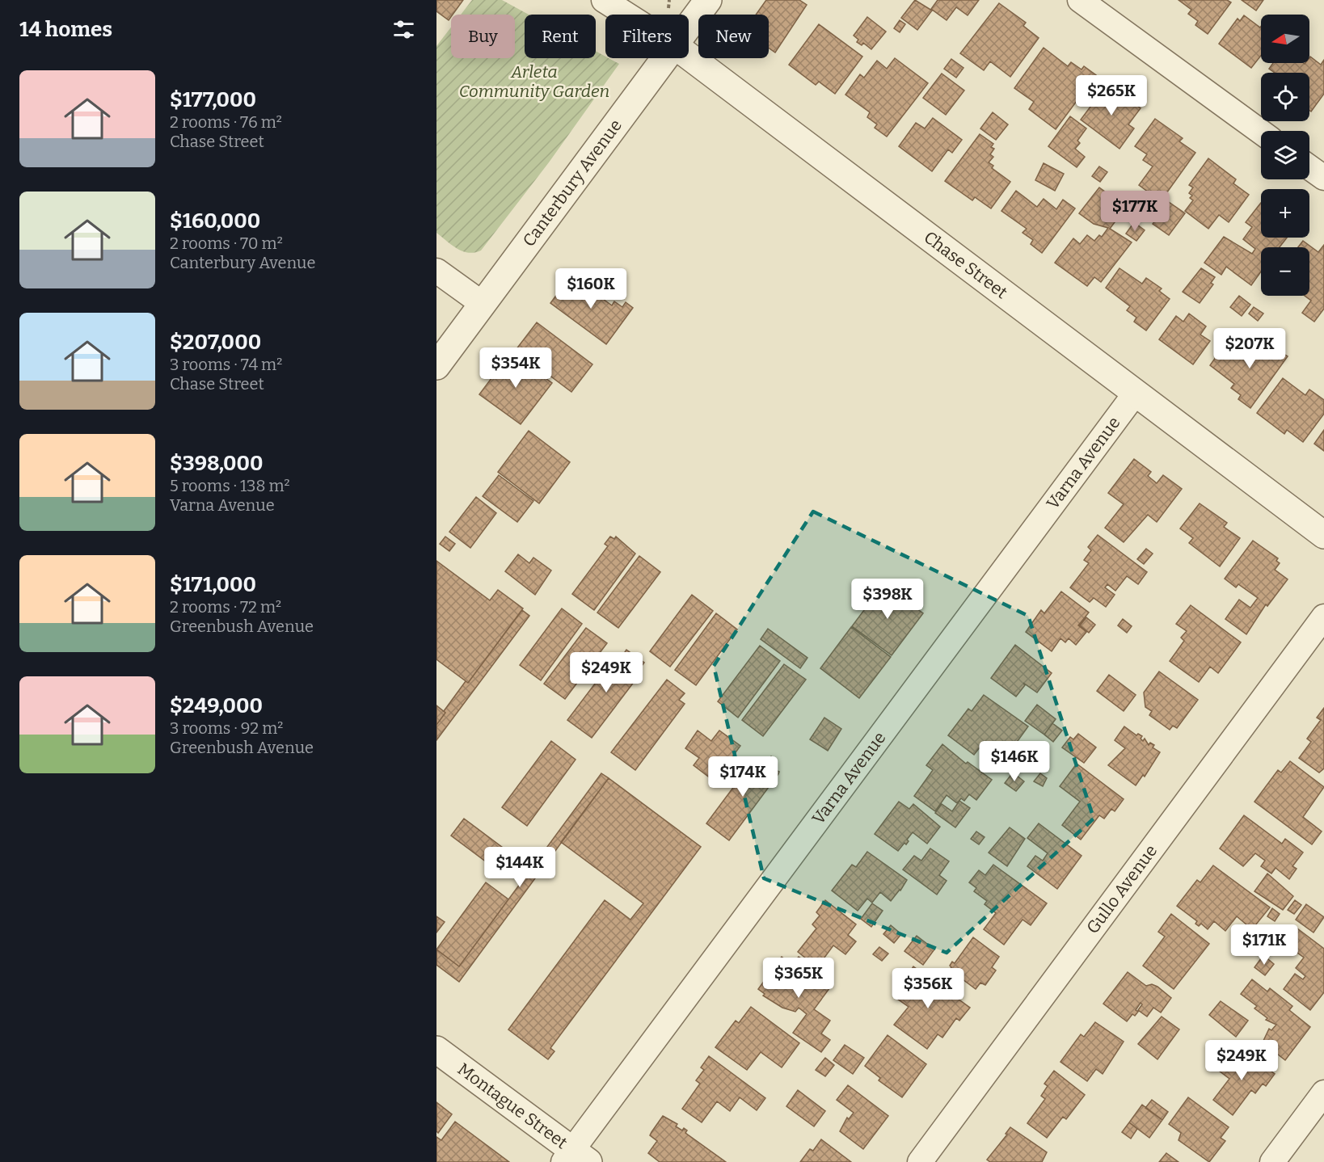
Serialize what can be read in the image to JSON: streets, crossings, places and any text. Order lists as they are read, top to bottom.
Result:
{
  "streets": {
    "street": [
      "Canterbury Avenue",
      "Chase Street",
      "Varna Avenue",
      "Gullo Avenue",
      "Montague Street"
    ]
  },
  "crossings": [
    ["Chase Street", "Varna Avenue"],
    ["Varna Avenue", "Montague Street"]
  ],
  "parks": ["Arleta Community Garden"],
  "north": "left",
  "page": {
    "heading": "14 homes",
    "map_buttons": ["+", "−"],
    "chip": [
      "Buy",
      "Rent",
      "Filters",
      "New"
    ],
    "list": [
      {
        "name": "$177,000",
        "note": "2 rooms · 76 m² · Chase Street"
      },
      {
        "name": "$160,000",
        "note": "2 rooms · 70 m² · Canterbury Avenue"
      },
      {
        "name": "$207,000",
        "note": "3 rooms · 74 m² · Chase Street"
      },
      {
        "name": "$398,000",
        "note": "5 rooms · 138 m² · Varna Avenue"
      },
      {
        "name": "$171,000",
        "note": "2 rooms · 72 m² · Greenbush Avenue"
      },
      {
        "name": "$249,000",
        "note": "3 rooms · 92 m² · Greenbush Avenue"
      }
    ],
    "price": [
      "$265K",
      "$177K",
      "$160K",
      "$207K",
      "$354K",
      "$398K",
      "$249K",
      "$146K",
      "$174K",
      "$144K",
      "$171K",
      "$365K",
      "$356K",
      "$249K"
    ]
  }
}
